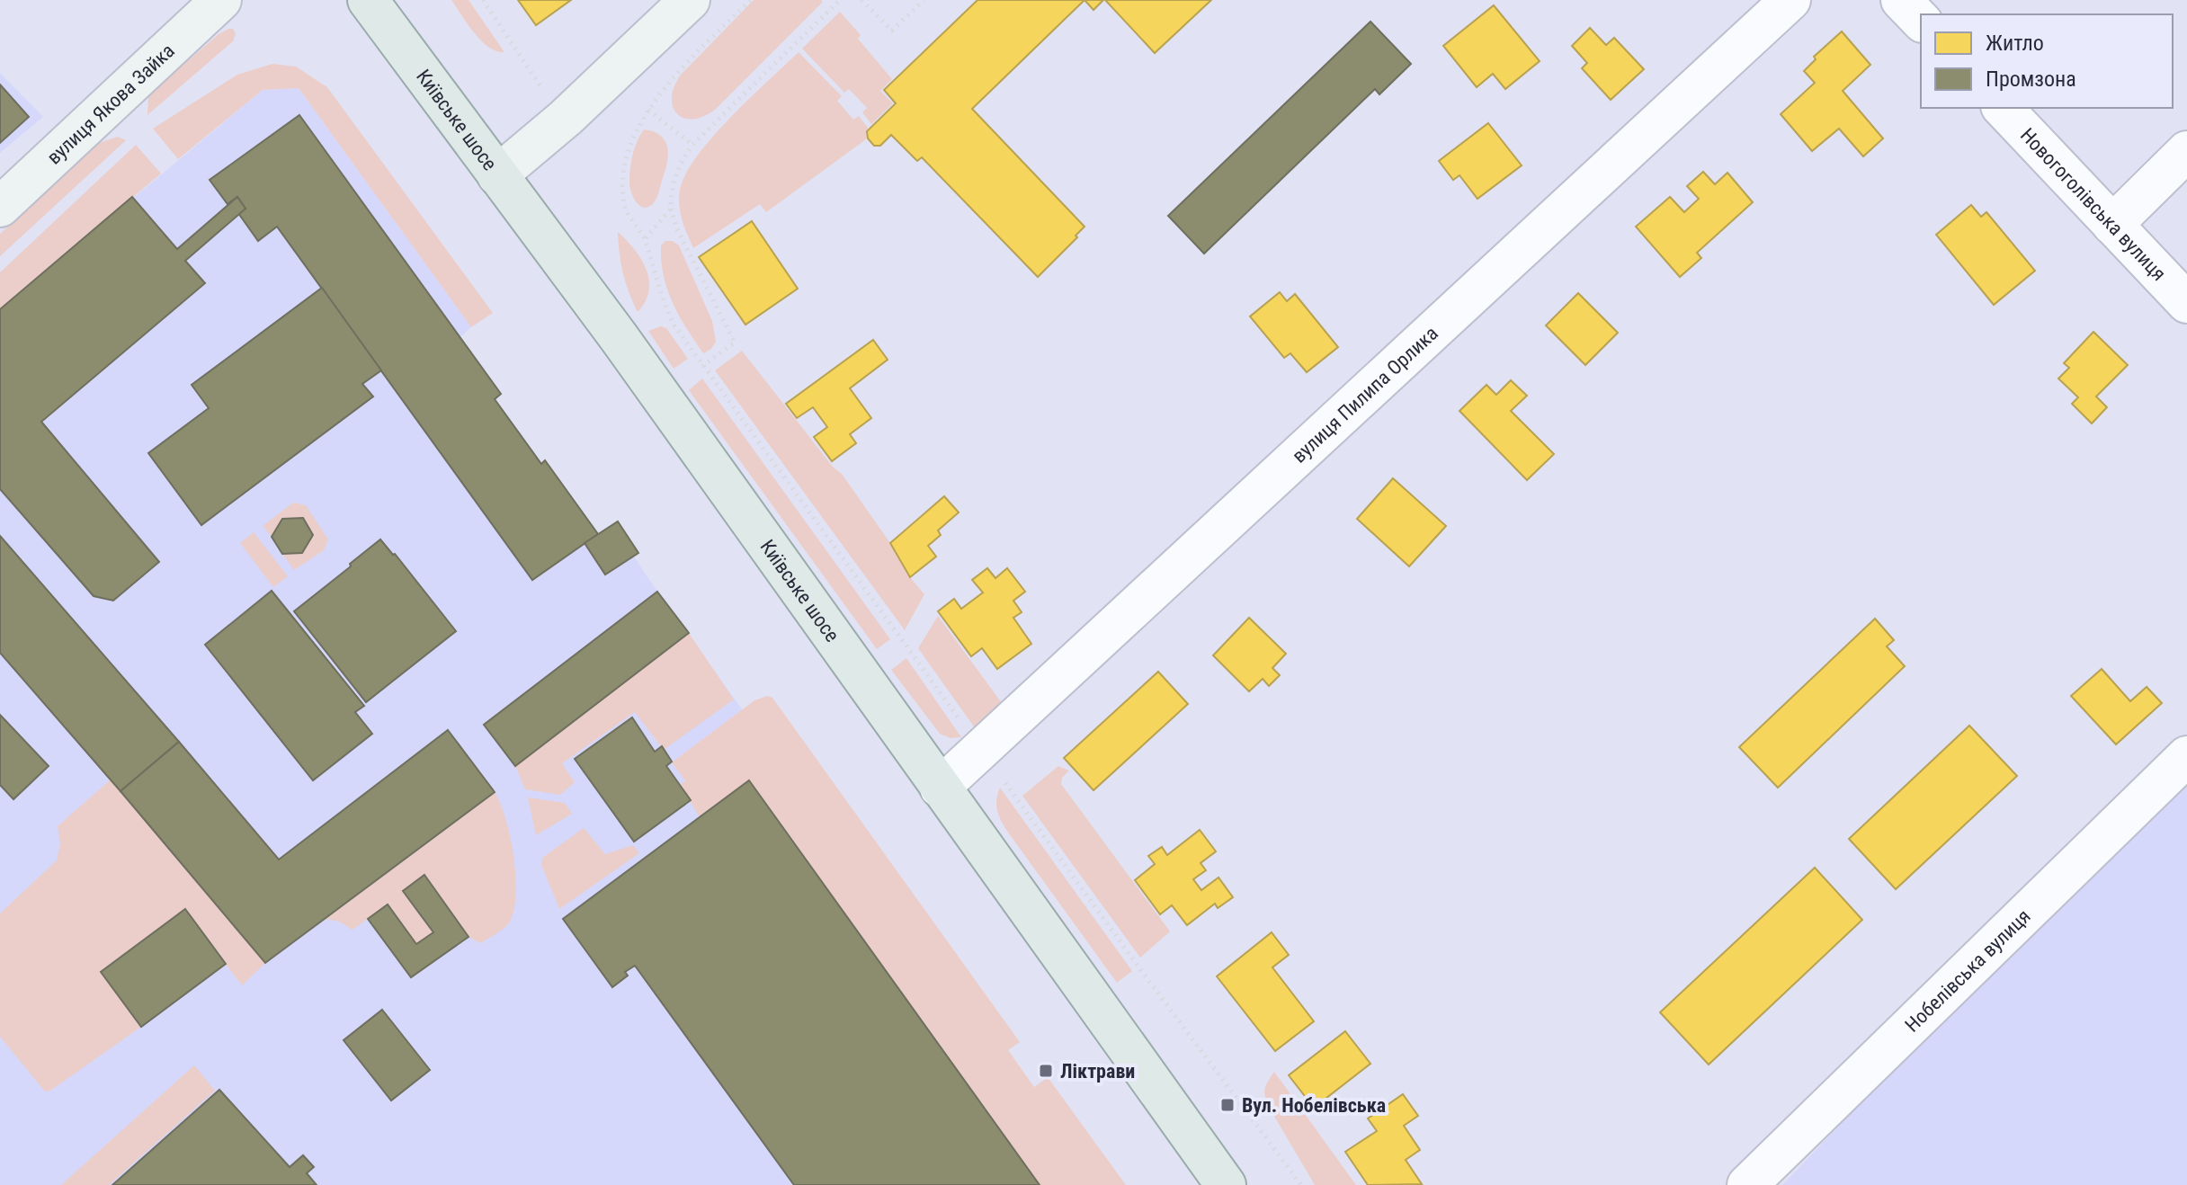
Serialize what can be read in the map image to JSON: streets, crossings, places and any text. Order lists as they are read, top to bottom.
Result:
{
  "streets": {
    "main road": ["Київське шосе"],
    "street": [
      "вулиця Якова Зайка",
      "Новогоголівська вулиця",
      "вулиця Пилипа Орлика",
      "Нобелівська вулиця"
    ]
  },
  "crossings": [
    ["Київське шосе", "вулиця Пилипа Орлика"]
  ],
  "places": {
    "transit": ["Ліктрави", "Вул. Нобелівська"]
  },
  "legend": ["Житло", "Промзона"]
}
